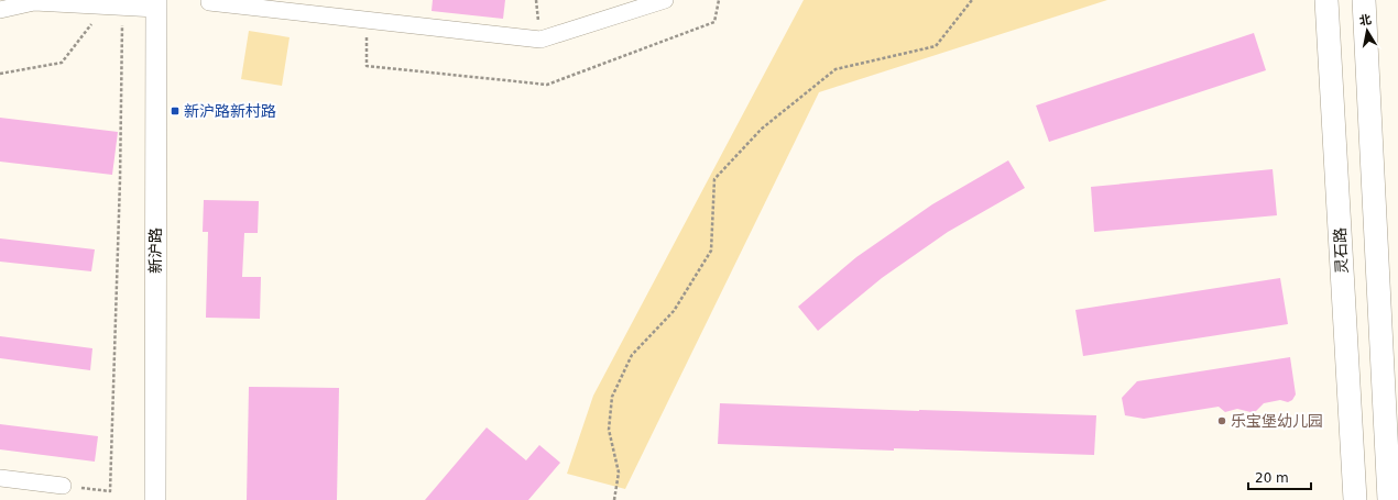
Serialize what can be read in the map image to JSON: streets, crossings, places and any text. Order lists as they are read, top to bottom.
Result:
{
  "streets": {
    "main road": ["灵石路"],
    "street": ["新沪路"]
  },
  "places": {
    "transit": ["新沪路新村路"],
    "other": ["乐宝堡幼儿园"]
  },
  "scale_bar": "20 m",
  "north": "top"
}
